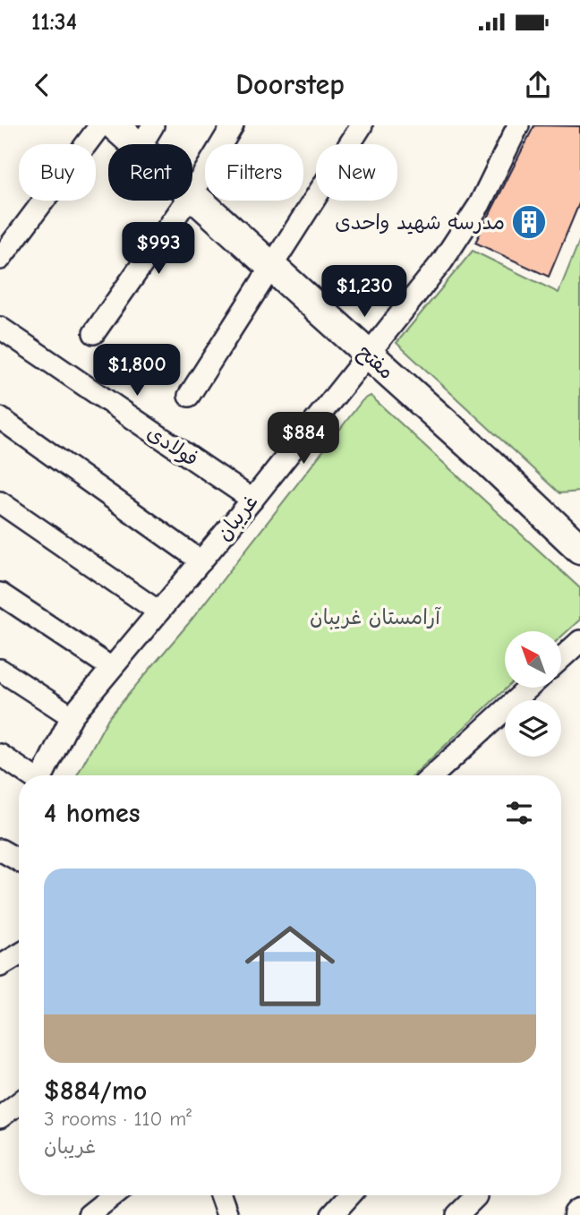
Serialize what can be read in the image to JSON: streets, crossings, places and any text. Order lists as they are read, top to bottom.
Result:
{
  "streets": {
    "main road": ["مفتح"],
    "street": ["فولادی", "غریبان"]
  },
  "crossings": [
    ["مفتح", "غریبان"],
    ["فولادی", "غریبان"]
  ],
  "parks": ["آرامستان غریبان"],
  "places": {
    "building": ["مدرسه شهید واحدی"]
  },
  "north": "top left",
  "page": {
    "status": "11:34",
    "header": "Doorstep",
    "chip": [
      "Buy",
      "Rent",
      "Filters",
      "New"
    ],
    "price": [
      "$993",
      "$1,230",
      "$1,800",
      "$884"
    ],
    "heading": "4 homes",
    "list": [
      {
        "name": "$884/mo",
        "note": "3 rooms · 110 m² · غریبان"
      }
    ]
  }
}
